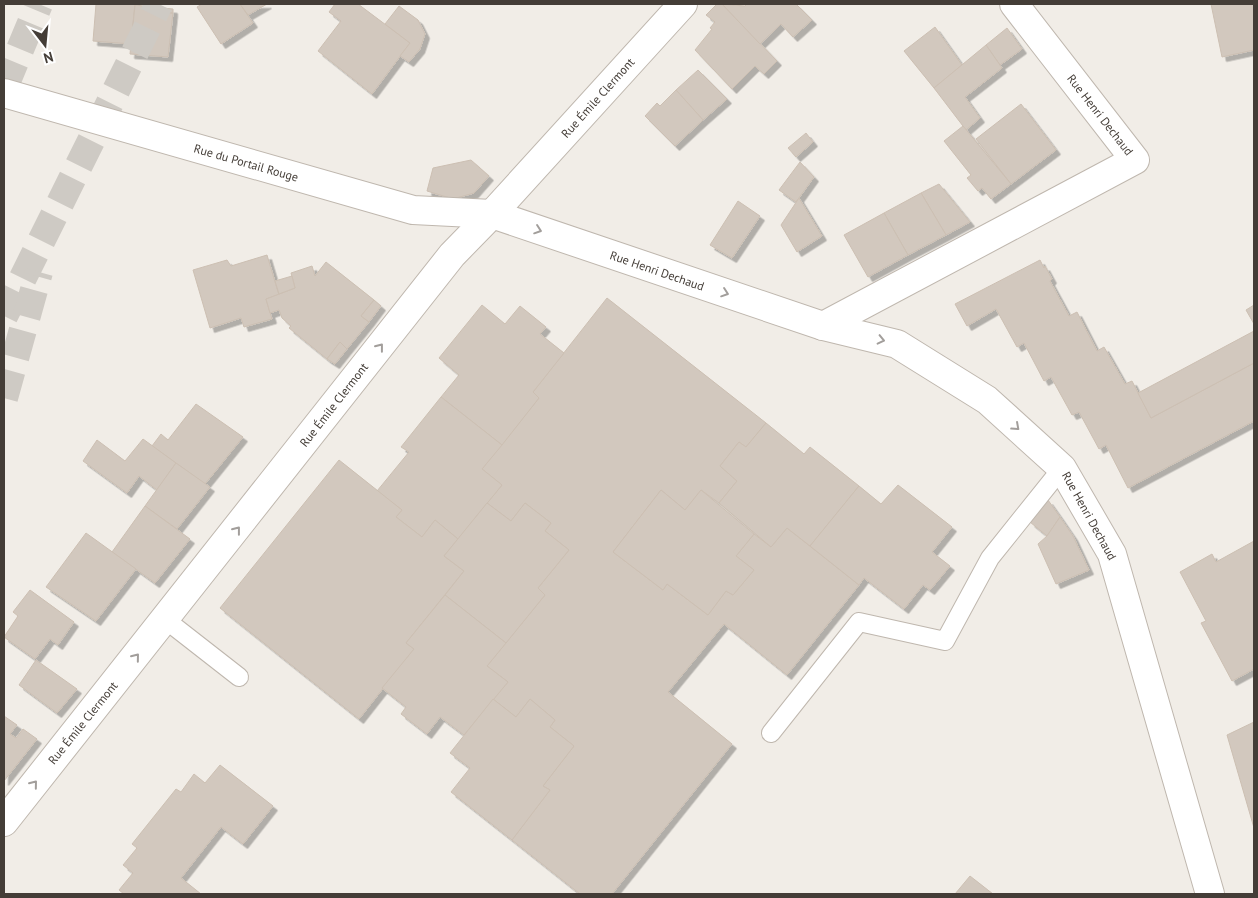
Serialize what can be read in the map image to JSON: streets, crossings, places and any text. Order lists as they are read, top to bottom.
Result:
{
  "streets": {
    "street": ["Rue Émile Clermont", "Rue Henri Dechaud", "Rue du Portail Rouge"]
  },
  "crossings": [
    ["Rue Émile Clermont", "Rue Henri Dechaud"],
    ["Rue Émile Clermont", "Rue du Portail Rouge"],
    ["Rue Henri Dechaud", "Rue du Portail Rouge"]
  ],
  "one_way": ["Rue Émile Clermont", "Rue Henri Dechaud"],
  "north": "bottom"
}
